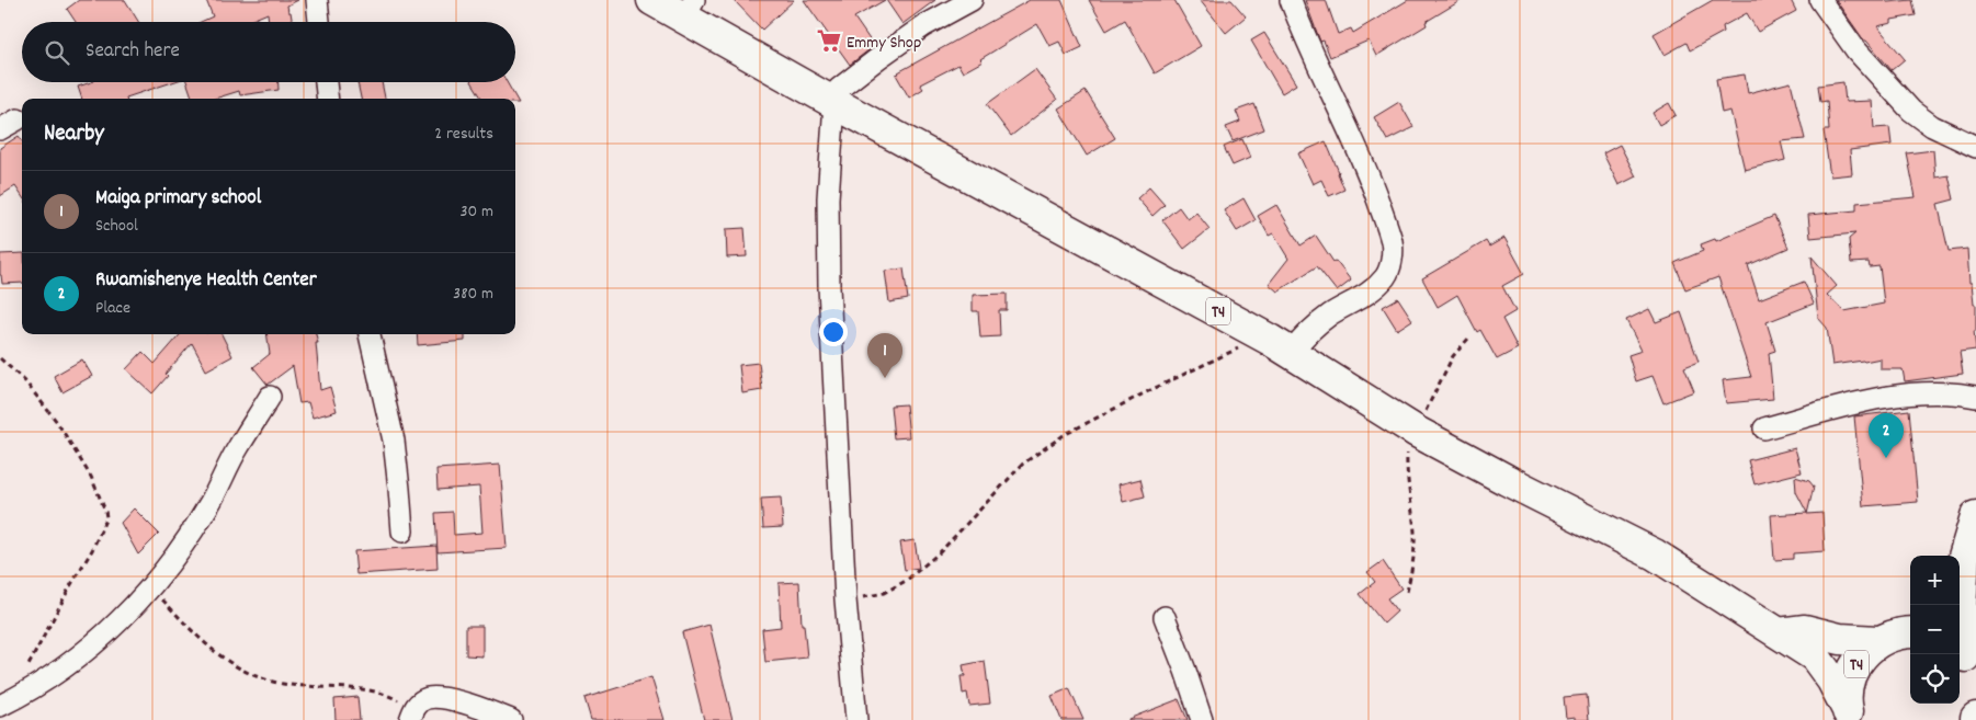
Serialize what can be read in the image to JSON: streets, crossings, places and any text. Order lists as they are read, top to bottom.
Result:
{
  "streets": {
    "highway": ["T4"]
  },
  "places": {
    "supermarket": ["Emmy Shop"]
  },
  "page": {
    "search": "Search here",
    "heading": ["Nearby", "2 results"],
    "list": [
      {
        "mark": "1",
        "name": "Maiga primary school",
        "note": "School",
        "value": "30 m"
      },
      {
        "mark": "2",
        "name": "Rwamishenye Health Center",
        "note": "Place",
        "value": "380 m"
      }
    ],
    "pins": ["1", "2"],
    "map_buttons": ["+", "−"]
  }
}
